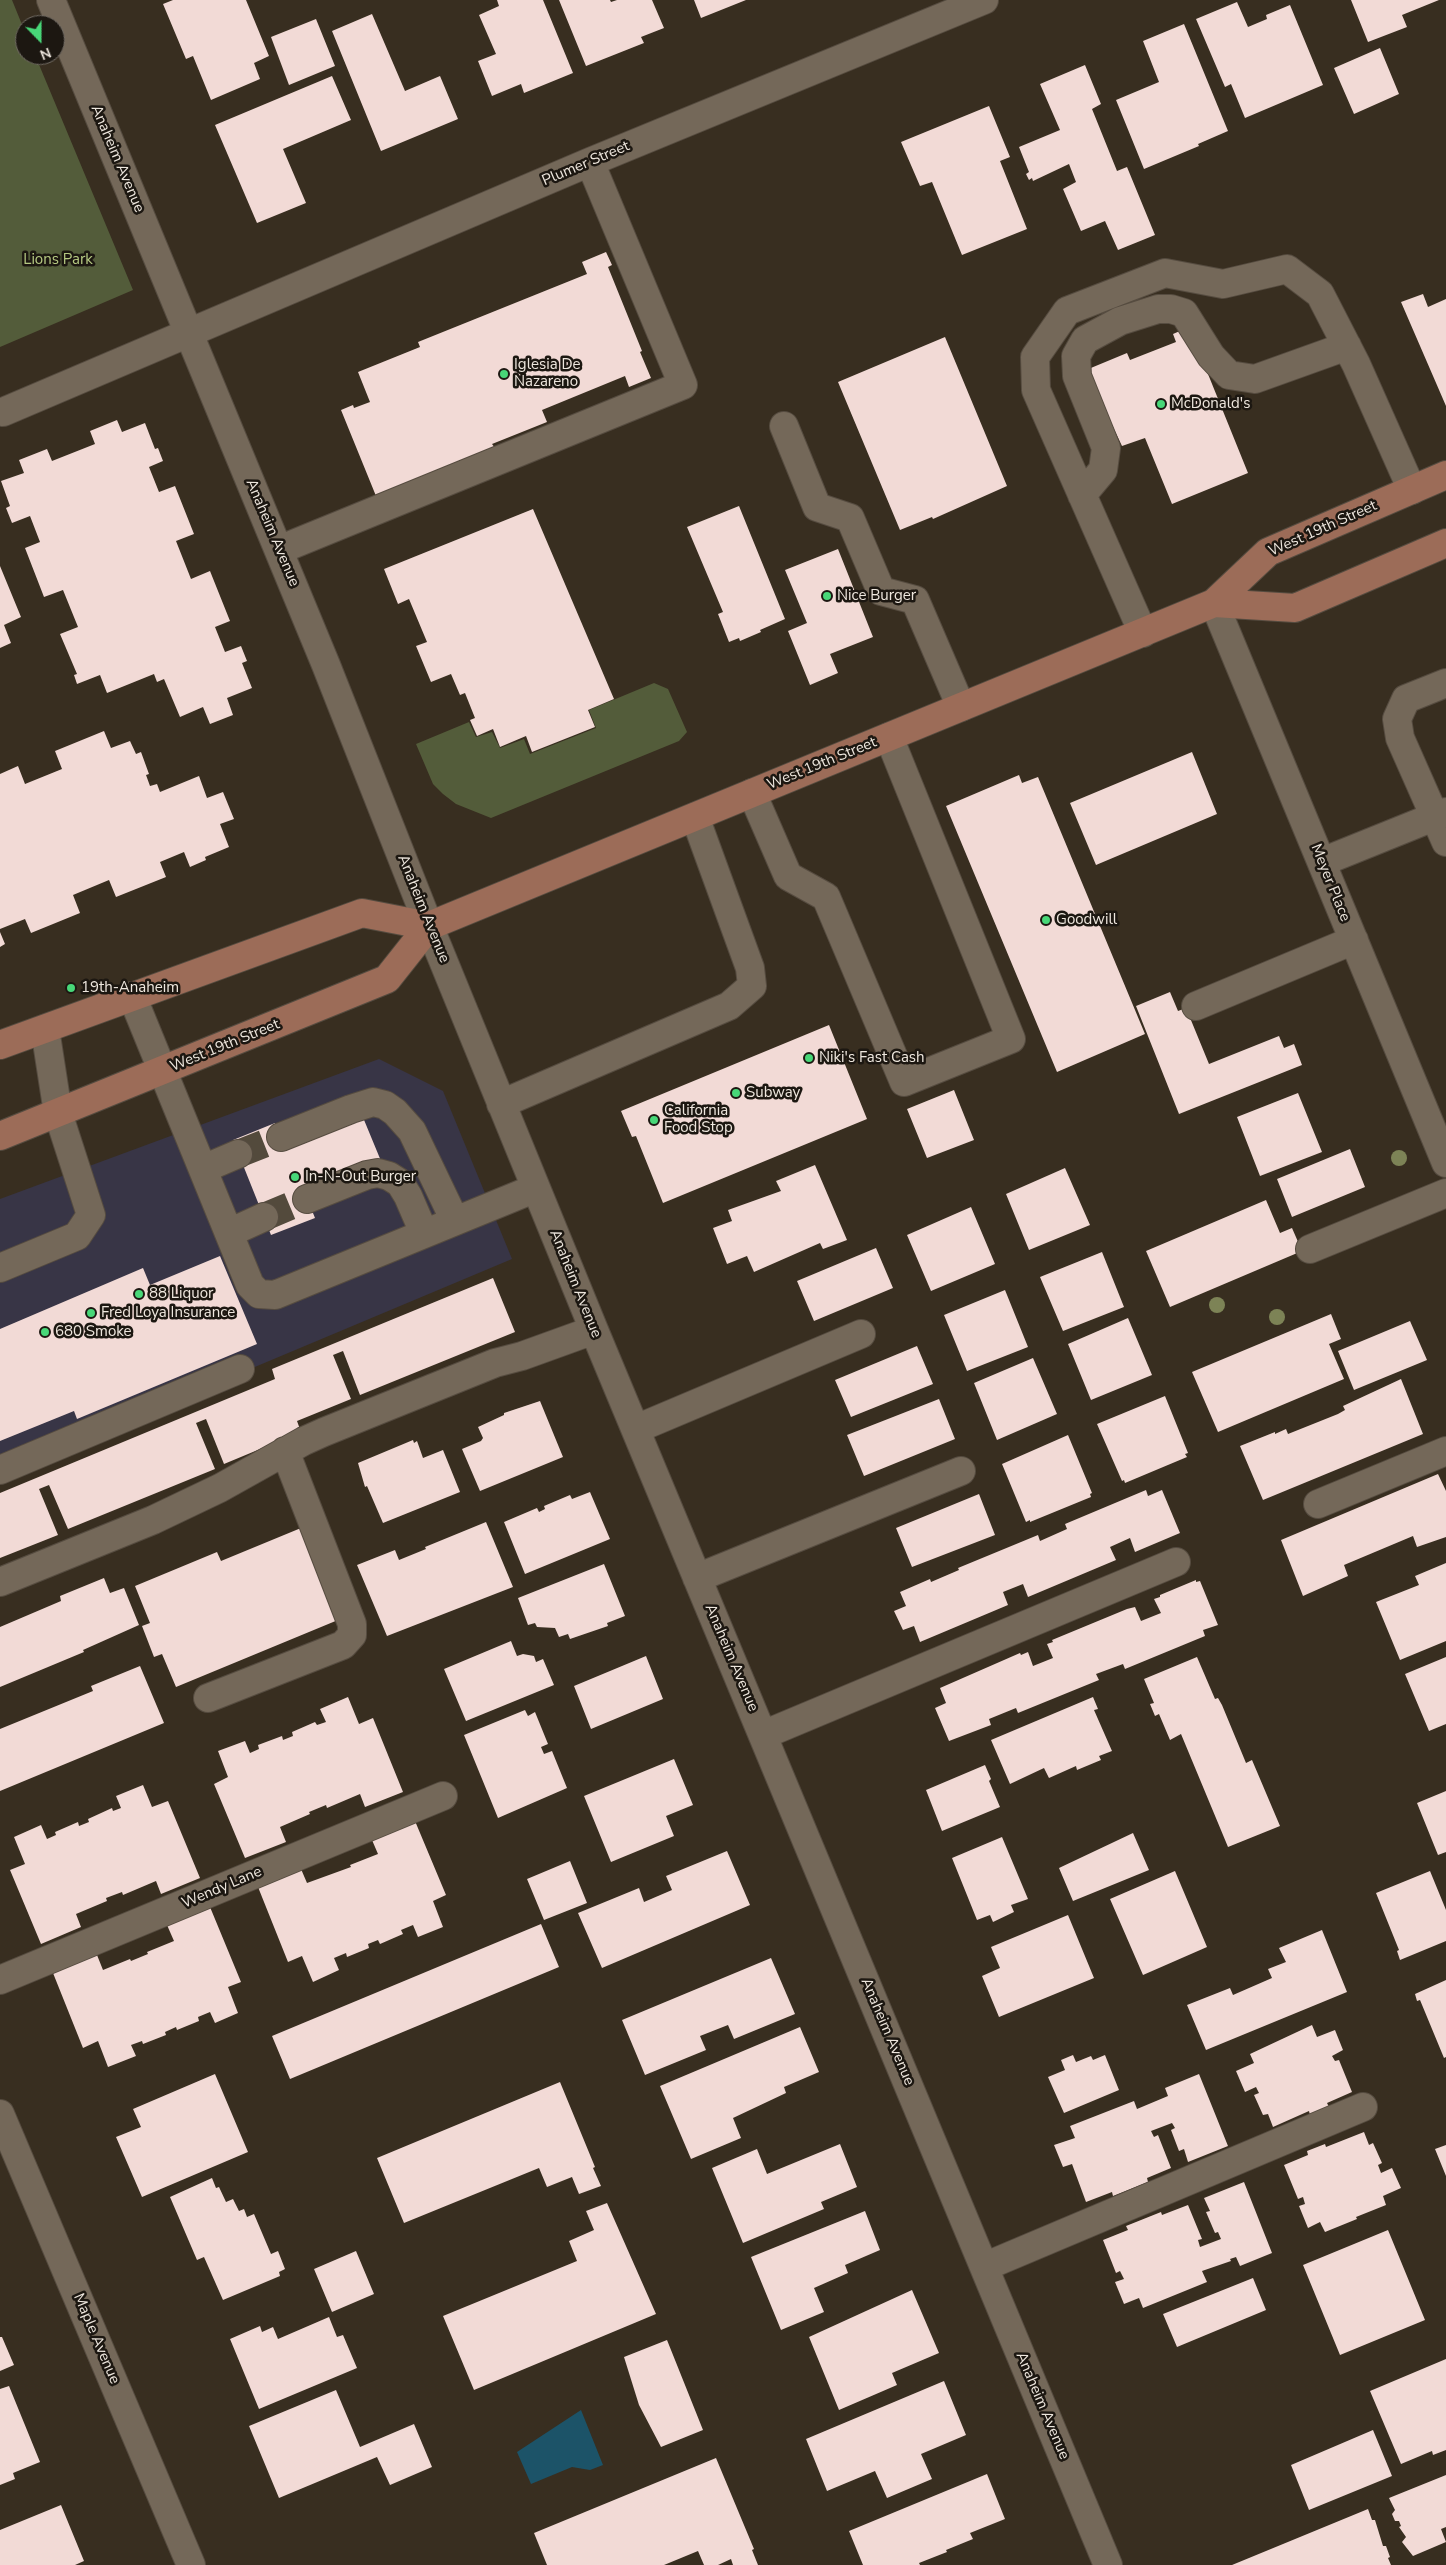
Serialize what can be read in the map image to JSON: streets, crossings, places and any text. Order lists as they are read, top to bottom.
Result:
{
  "streets": {
    "main road": ["West 19th Street"],
    "street": [
      "Anaheim Avenue",
      "Plumer Street",
      "Meyer Place",
      "Wendy Lane",
      "Maple Avenue"
    ]
  },
  "crossings": [
    ["Anaheim Avenue", "Plumer Street"],
    ["Anaheim Avenue", "West 19th Street"],
    ["West 19th Street", "Meyer Place"]
  ],
  "parks": ["Lions Park"],
  "places": [
    "Iglesia De Nazareno",
    "McDonald's",
    "Nice Burger",
    "Goodwill",
    "19th-Anaheim",
    "Niki's Fast Cash",
    "Subway",
    "California Food Stop",
    "In-N-Out Burger",
    "88 Liquor",
    "Fred Loya Insurance",
    "680 Smoke"
  ],
  "north": "bottom"
}
